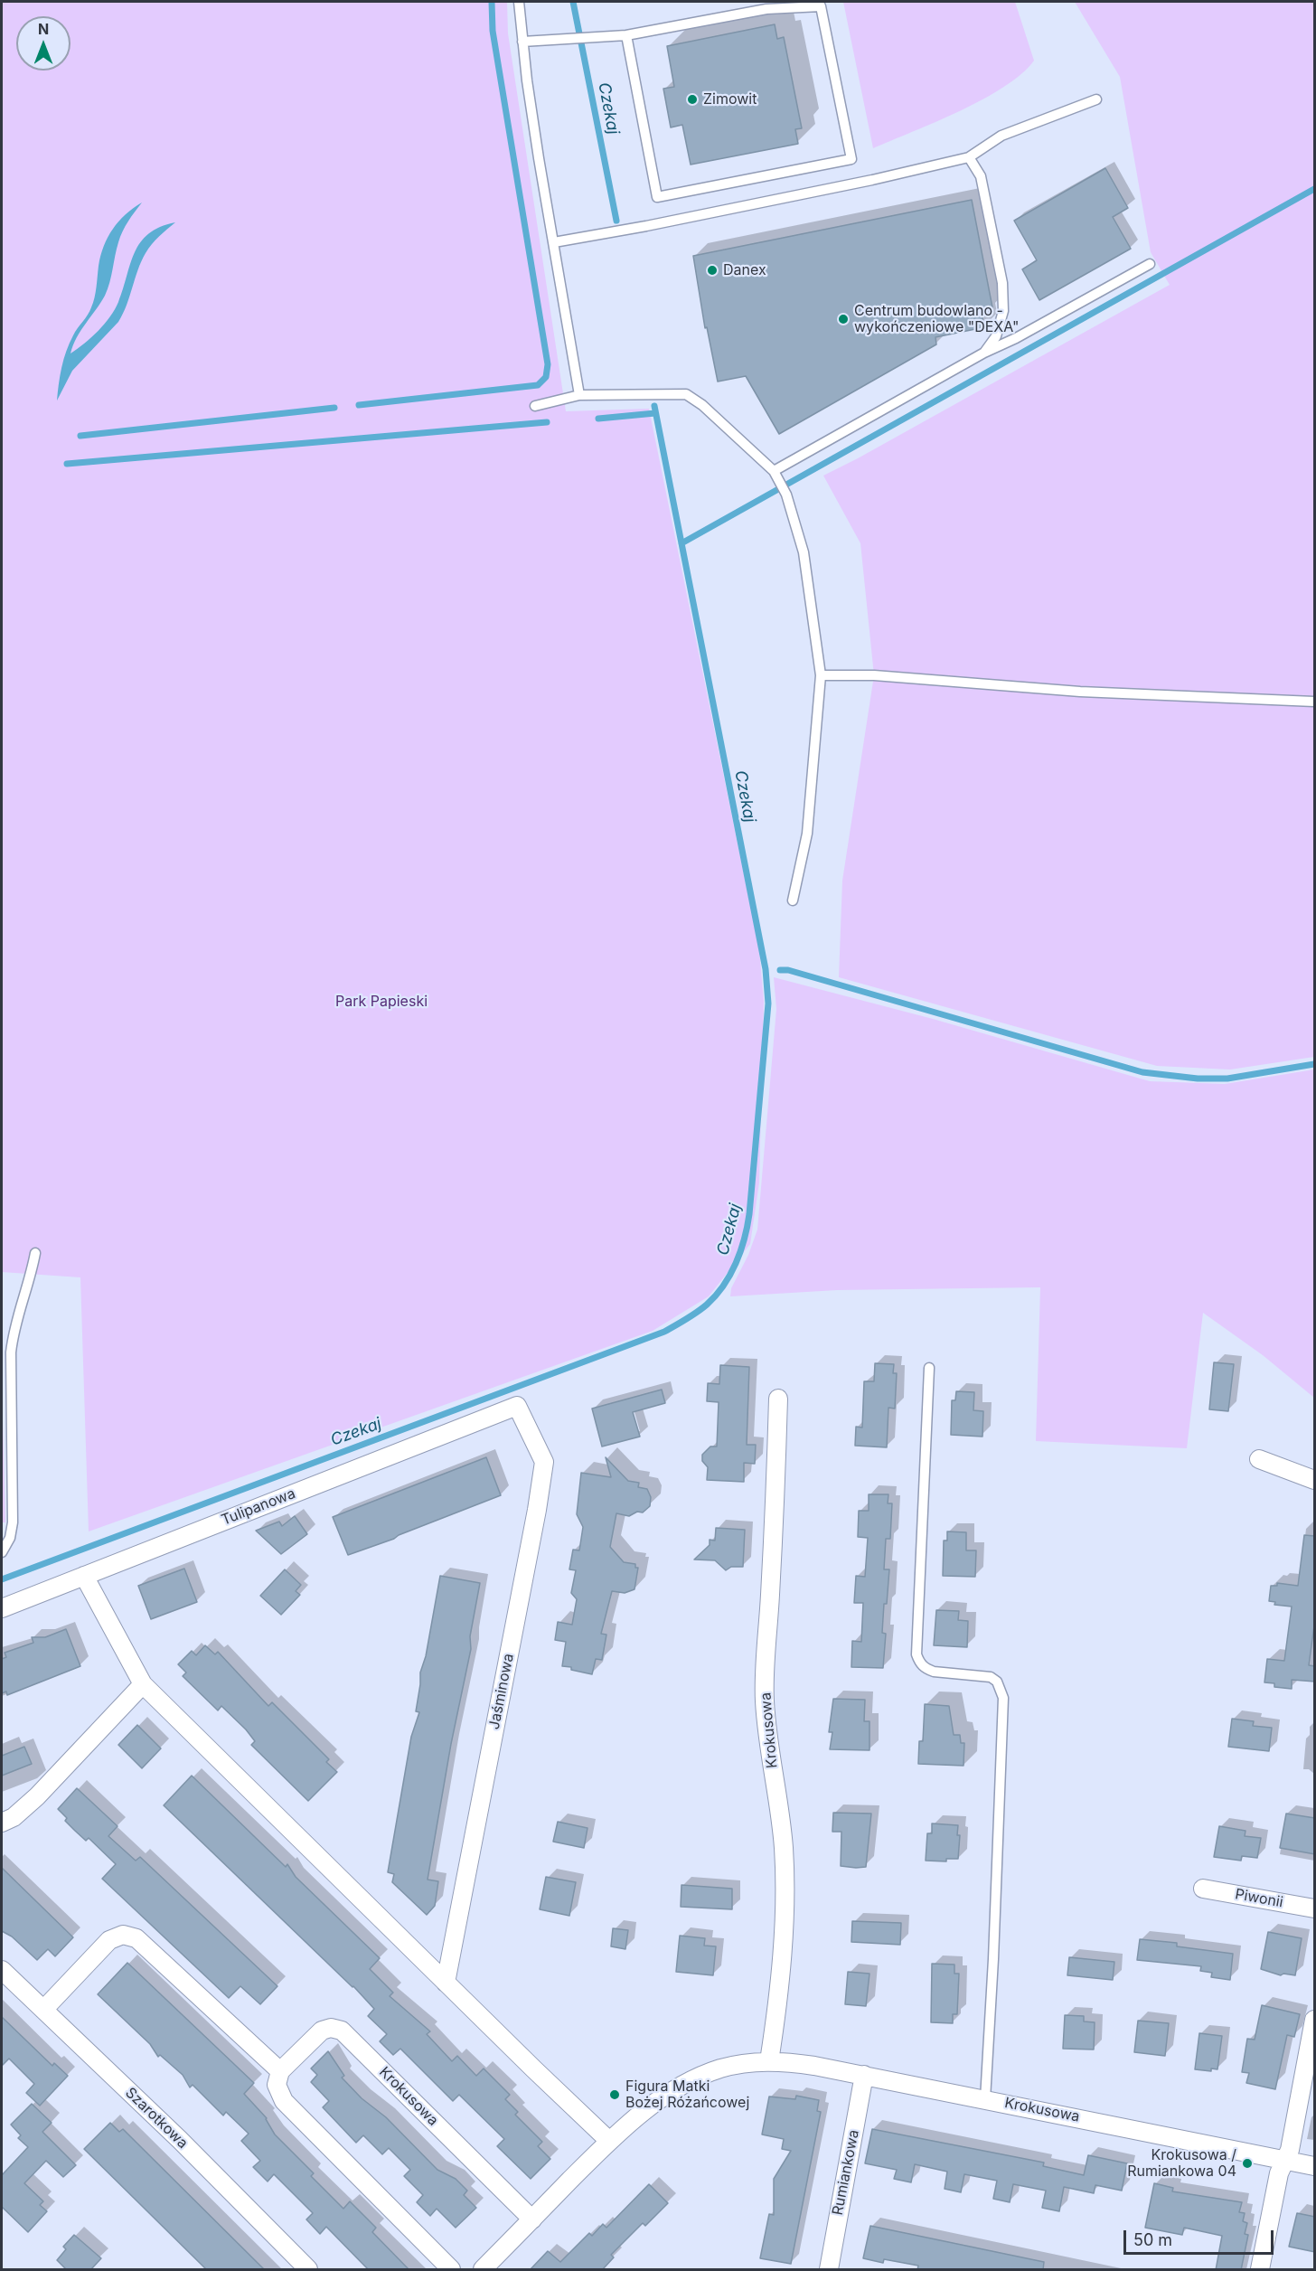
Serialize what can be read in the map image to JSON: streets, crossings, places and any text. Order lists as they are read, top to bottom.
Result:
{
  "streets": {
    "street": [
      "Tulipanowa",
      "Jaśminowa",
      "Krokusowa",
      "Piwonii",
      "Szarotkowa",
      "Rumiankowa"
    ]
  },
  "crossings": [
    ["Tulipanowa", "Jaśminowa"],
    ["Krokusowa", "Rumiankowa"]
  ],
  "water": ["Czekaj"],
  "parks": ["Park Papieski"],
  "places": [
    "Zimowit",
    "Danex",
    "Centrum budowlano - wykończeniowe \"DEXA\"",
    "Figura Matki Bożej Różańcowej",
    "Krokusowa / Rumiankowa 04"
  ],
  "scale_bar": "50 m",
  "north": "top"
}
